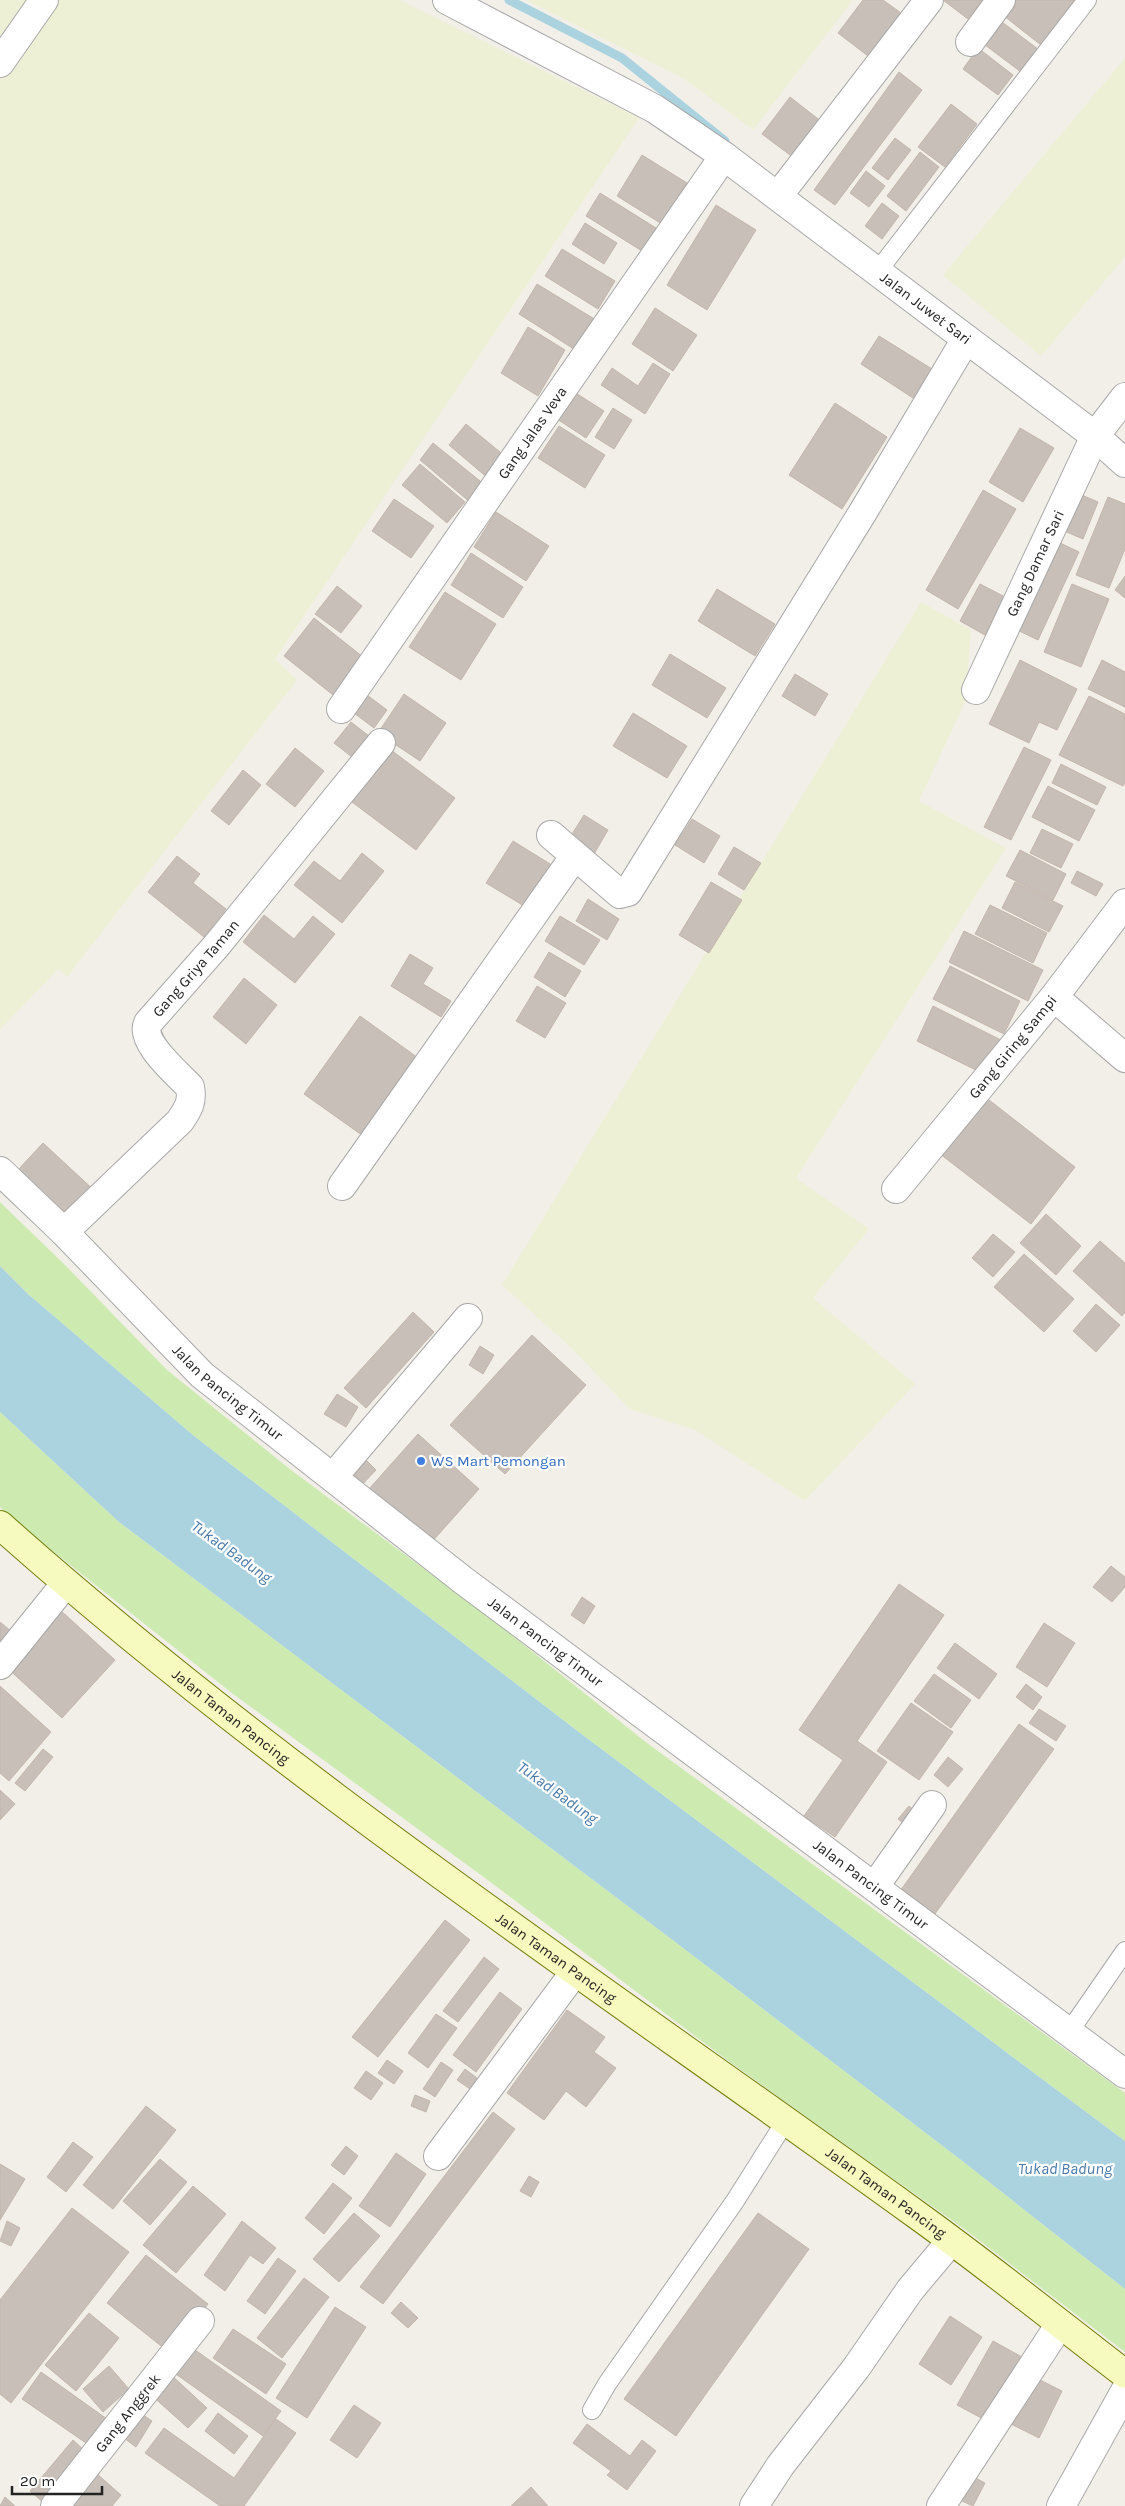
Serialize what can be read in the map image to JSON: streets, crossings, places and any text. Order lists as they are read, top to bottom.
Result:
{
  "streets": {
    "street": [
      "Jalan Juwet Sari",
      "Gang Jalas Veva",
      "Gang Damar Sari",
      "Gang Griya Taman",
      "Gang Giring Sampi",
      "Jalan Pancing Timur",
      "Jalan Taman Pancing",
      "Gang Anggrek"
    ]
  },
  "crossings": [
    ["Jalan Juwet Sari", "Gang Jalas Veva"],
    ["Jalan Juwet Sari", "Gang Damar Sari"],
    ["Gang Griya Taman", "Jalan Pancing Timur"]
  ],
  "water": ["Tukad Badung"],
  "places": ["WS Mart Pemongan"],
  "scale_bar": "20 m"
}
